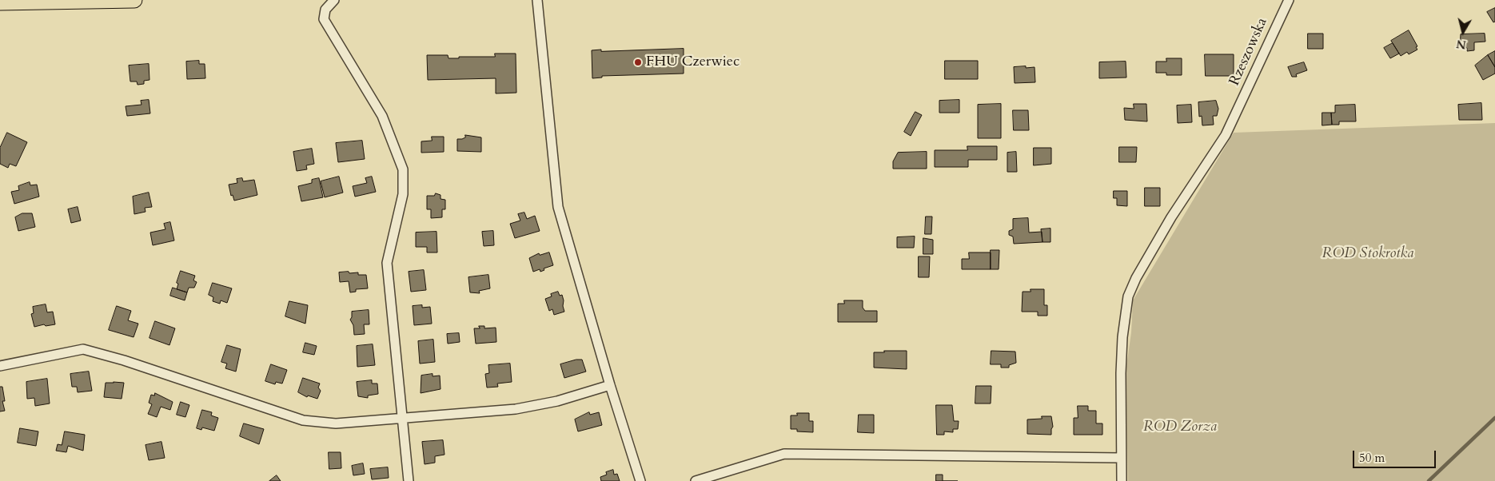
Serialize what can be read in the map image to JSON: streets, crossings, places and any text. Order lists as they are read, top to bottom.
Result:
{
  "streets": {
    "street": ["Rzeszowska"]
  },
  "parks": ["ROD Stokrotka", "ROD Zorza"],
  "places": ["FHU Czerwiec"],
  "scale_bar": "50 m",
  "north": "bottom"
}
